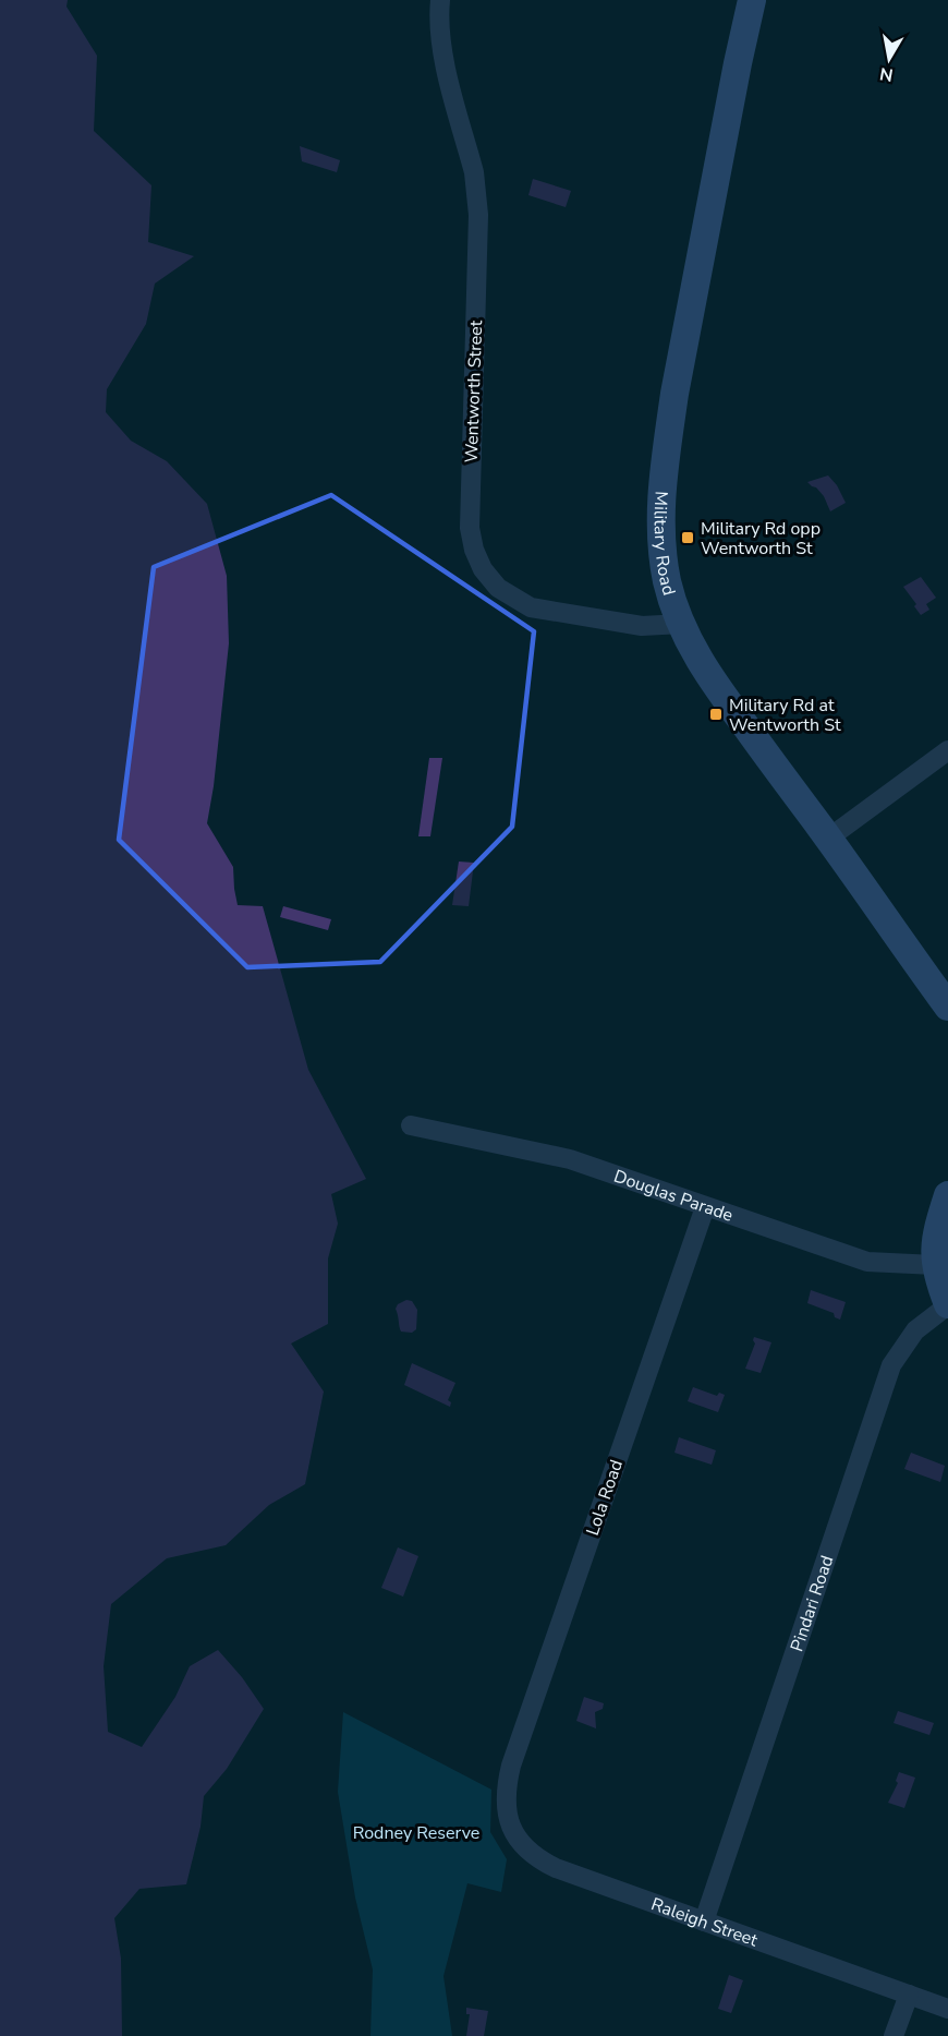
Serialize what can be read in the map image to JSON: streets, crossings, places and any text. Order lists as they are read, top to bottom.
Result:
{
  "streets": {
    "street": [
      "Wentworth Street",
      "Military Road",
      "Douglas Parade",
      "Lola Road",
      "Pindari Road",
      "Raleigh Street"
    ]
  },
  "crossings": [
    ["Wentworth Street", "Military Road"],
    ["Douglas Parade", "Lola Road"],
    ["Lola Road", "Raleigh Street"],
    ["Pindari Road", "Raleigh Street"]
  ],
  "parks": ["Rodney Reserve"],
  "places": {
    "transit": ["Military Rd opp Wentworth St", "Military Rd at Wentworth St"]
  },
  "north": "bottom"
}
